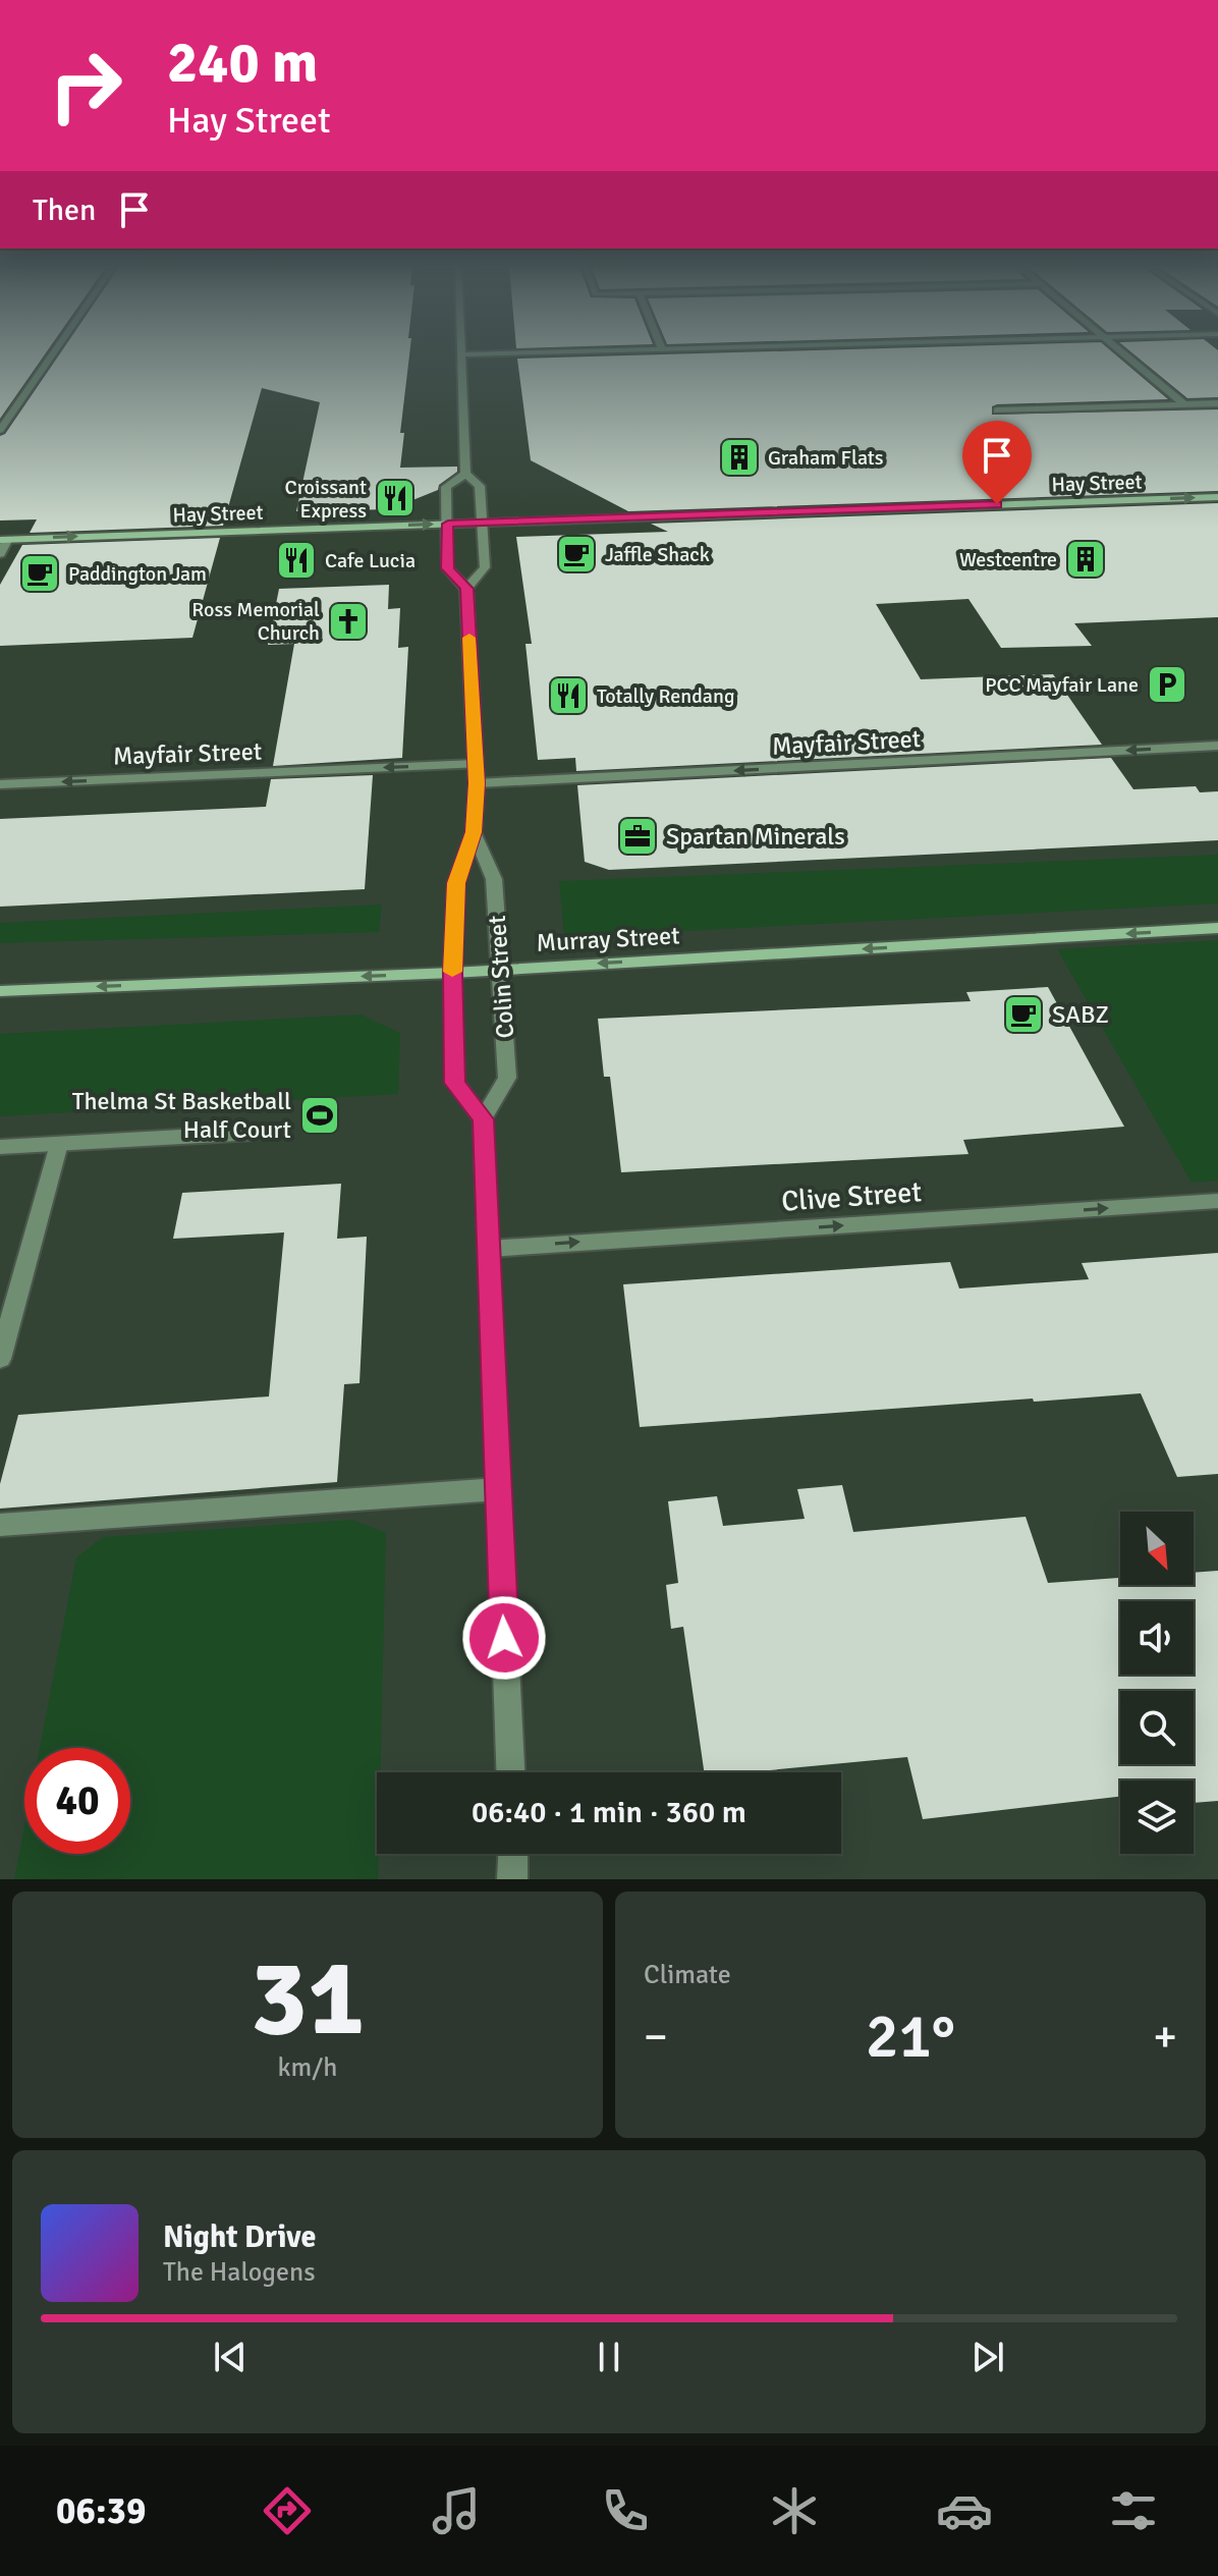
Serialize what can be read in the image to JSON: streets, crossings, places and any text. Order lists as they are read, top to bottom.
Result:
{
  "streets": {
    "main road": ["Hay Street", "Murray Street"],
    "street": ["Mayfair Street", "Colin Street", "Clive Street"]
  },
  "crossings": [
    ["Hay Street", "Colin Street"],
    ["Mayfair Street", "Colin Street"],
    ["Murray Street", "Colin Street"]
  ],
  "one_way": [
    "Hay Street",
    "Mayfair Street",
    "Murray Street",
    "Clive Street"
  ],
  "places": {
    "building": ["Graham Flats", "Westcentre"],
    "restaurant": ["Croissant Express", "Cafe Lucia", "Totally Rendang"],
    "cafe": ["Jaffle Shack", "Paddington Jam", "SABZ"],
    "church": ["Ross Memorial Church"],
    "parking": ["PCC Mayfair Lane"],
    "office": ["Spartan Minerals"],
    "sports": ["Thelma St Basketball Half Court"]
  },
  "north": "bottom right",
  "page": {
    "turn": ["240 m", "Hay Street"],
    "then": "Then",
    "limit": "40",
    "trip": "06:40 · 1 min · 360 m",
    "tile": [
      ["31", "km/h"],
      "Climate"
    ],
    "heat": ["−", "21°", "+"],
    "song": ["Night Drive", "The Halogens"],
    "tabs": "06:39"
  }
}
